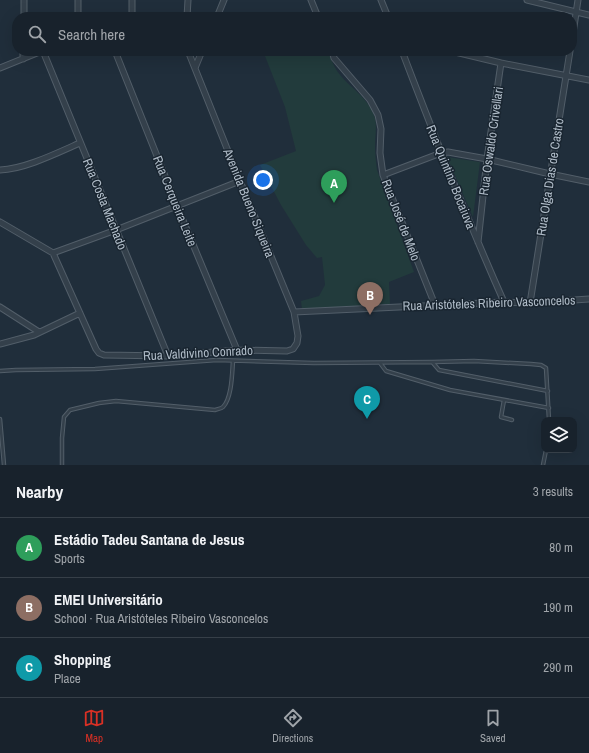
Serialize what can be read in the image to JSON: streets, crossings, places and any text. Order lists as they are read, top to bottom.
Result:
{
  "streets": {
    "street": [
      "Rua Oswaldo Crivellari",
      "Rua Quintino Bocaiuva",
      "Rua Olga Dias de Castro",
      "Rua Cerqueira Leite",
      "Avenida Bueno Siqueira",
      "Rua Costa Machado",
      "Rua José de Melo",
      "Rua Aristóteles Ribeiro Vasconcelos",
      "Rua Valdivino Conrado"
    ]
  },
  "crossings": [
    ["Rua Oswaldo Crivellari", "Rua Quintino Bocaiuva"],
    ["Rua Quintino Bocaiuva", "Rua Aristóteles Ribeiro Vasconcelos"],
    ["Rua Olga Dias de Castro", "Rua Aristóteles Ribeiro Vasconcelos"],
    ["Rua Cerqueira Leite", "Rua Valdivino Conrado"],
    ["Avenida Bueno Siqueira", "Rua Aristóteles Ribeiro Vasconcelos"],
    ["Avenida Bueno Siqueira", "Rua Valdivino Conrado"],
    ["Rua Costa Machado", "Rua Valdivino Conrado"],
    ["Rua José de Melo", "Rua Aristóteles Ribeiro Vasconcelos"]
  ],
  "page": {
    "search": "Search here",
    "pins": ["A", "B", "C"],
    "heading": ["Nearby", "3 results"],
    "list": [
      {
        "mark": "A",
        "name": "Estádio Tadeu Santana de Jesus",
        "note": "Sports",
        "value": "80 m"
      },
      {
        "mark": "B",
        "name": "EMEI Universitário",
        "note": "School · Rua Aristóteles Ribeiro Vasconcelos",
        "value": "190 m"
      },
      {
        "mark": "C",
        "name": "Shopping",
        "note": "Place",
        "value": "290 m"
      }
    ],
    "nav": ["Map", "Directions", "Saved"]
  }
}
